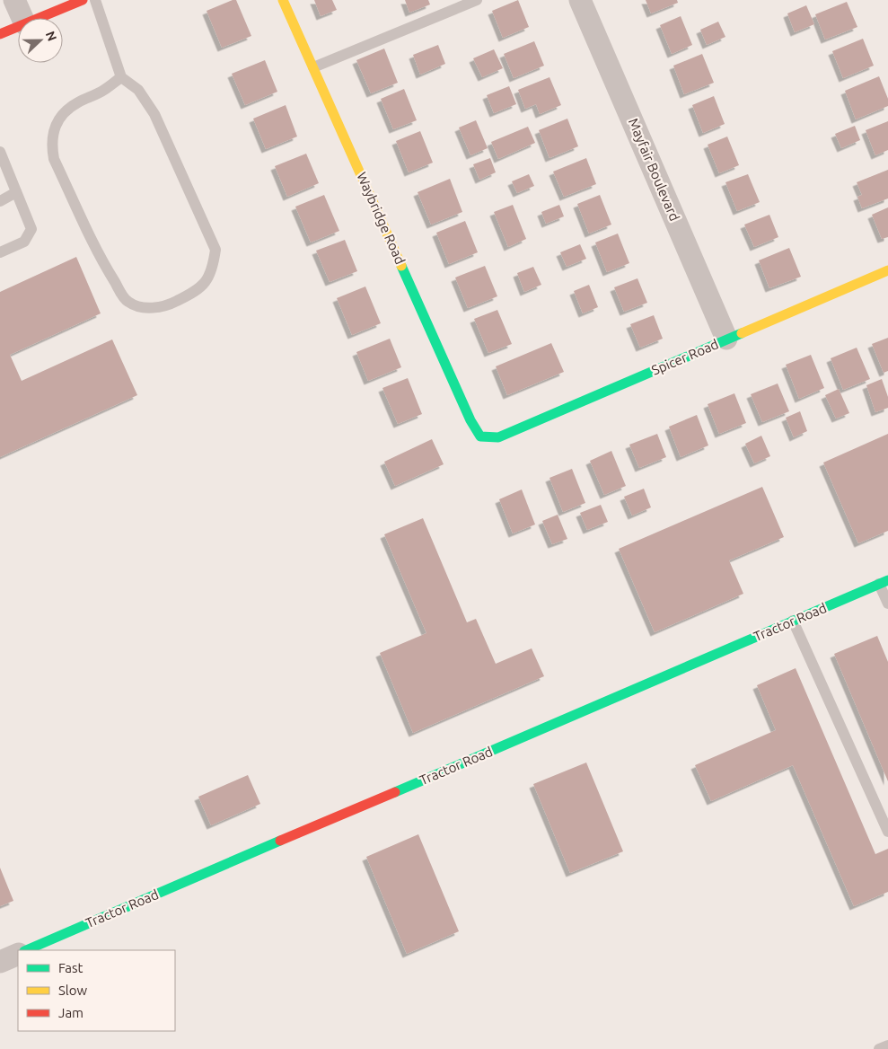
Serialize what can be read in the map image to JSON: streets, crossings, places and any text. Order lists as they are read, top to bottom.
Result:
{
  "streets": {
    "street": [
      "Mayfair Boulevard",
      "Waybridge Road",
      "Spicer Road",
      "Tractor Road"
    ]
  },
  "crossings": [
    ["Mayfair Boulevard", "Spicer Road"],
    ["Waybridge Road", "Spicer Road"]
  ],
  "legend": ["Fast", "Slow", "Jam"],
  "north": "right"
}
